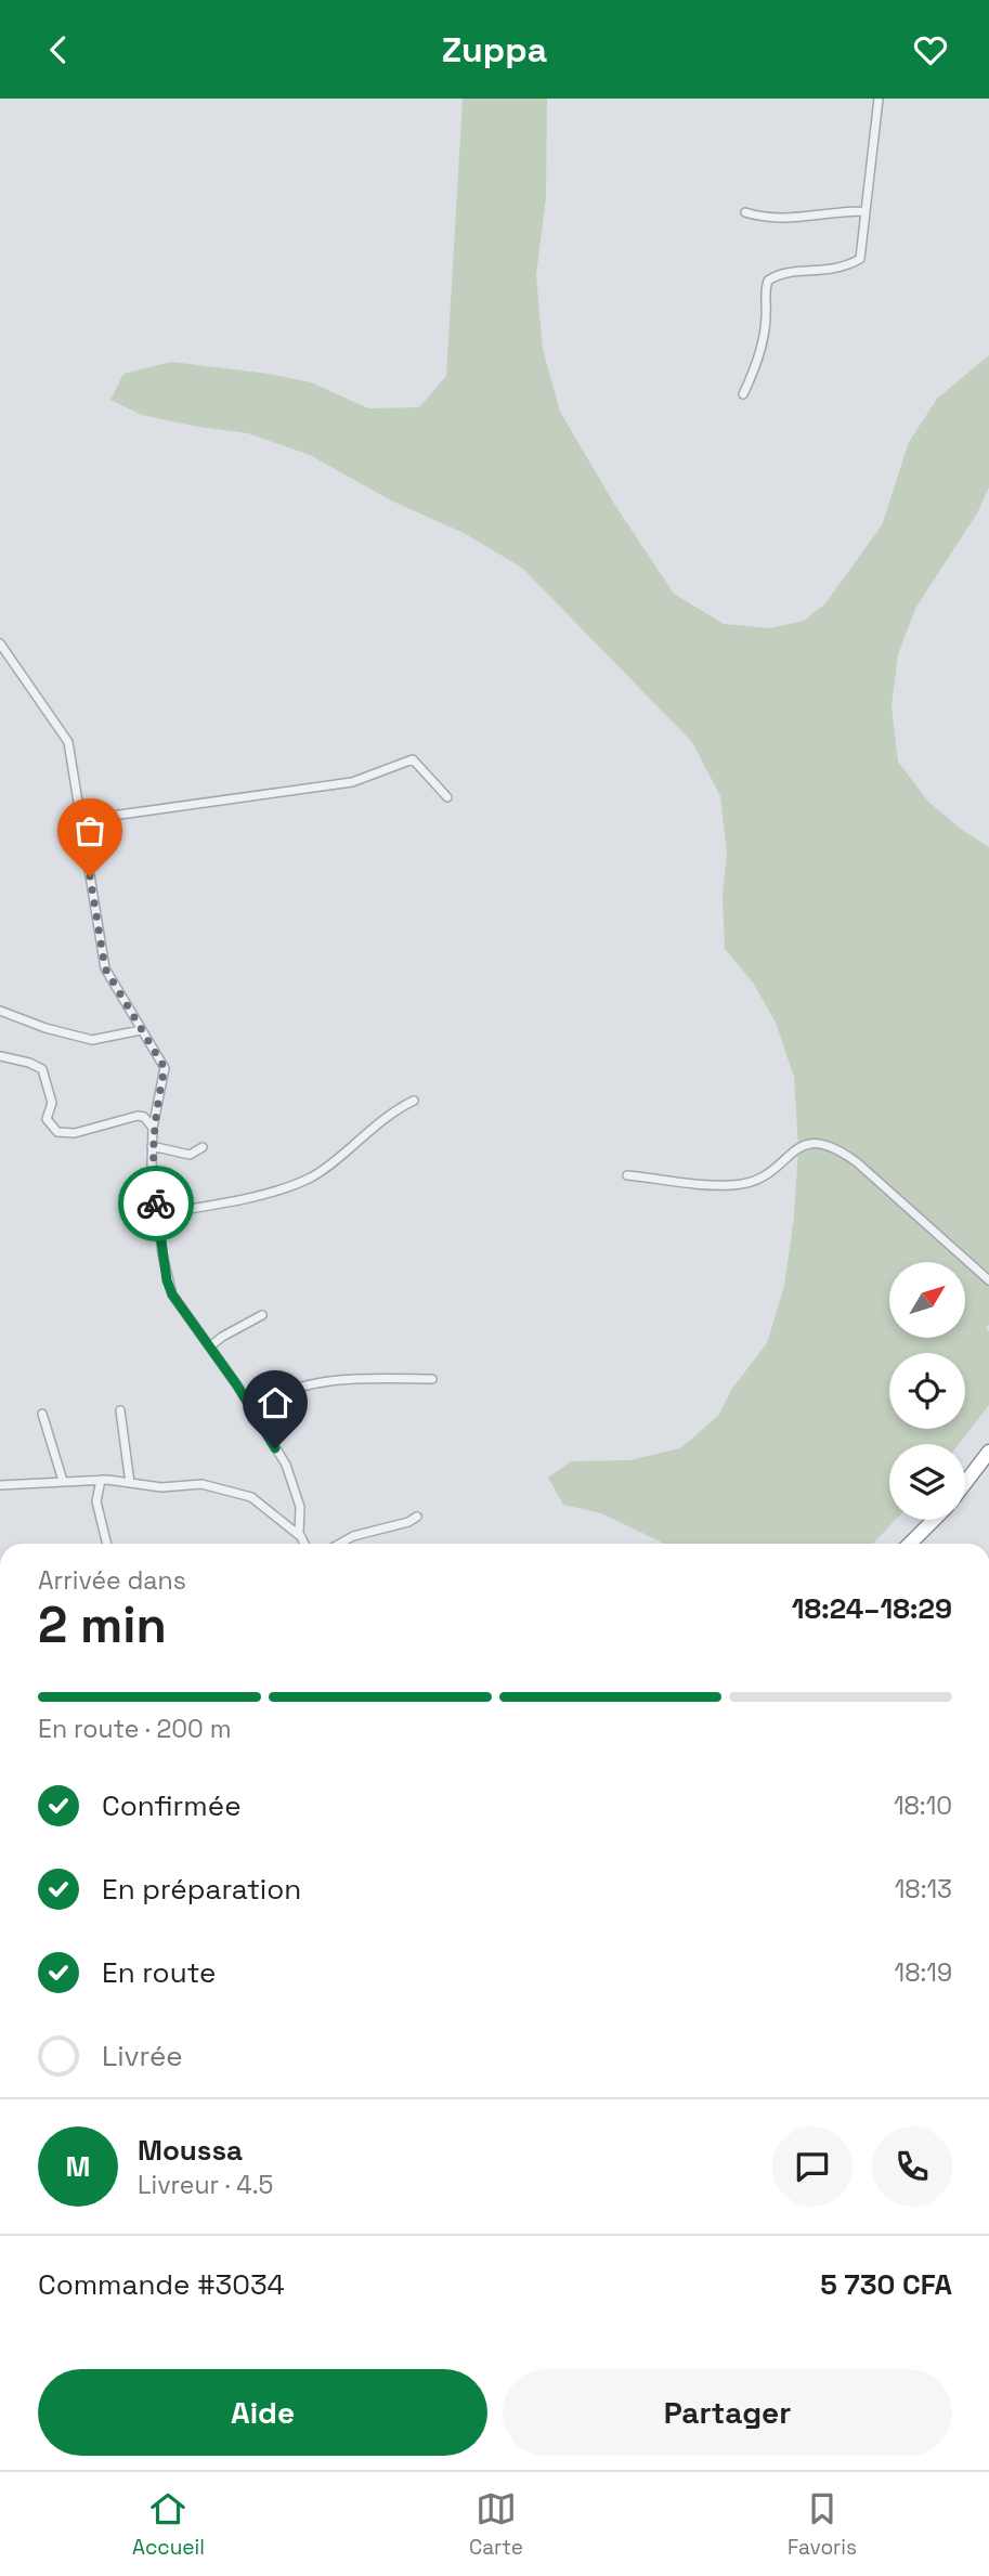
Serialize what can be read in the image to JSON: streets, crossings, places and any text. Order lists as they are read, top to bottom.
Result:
{
  "north": "top right",
  "page": {
    "header": "Zuppa",
    "heading": ["2 min", "Arrivée dans", "18:24–18:29"],
    "panel": [
      "Moussa",
      "Livreur · 4.5",
      "Commande #3034",
      "5 730 CFA"
    ],
    "bar": "En route · 200 m",
    "list": [
      ["Confirmée", "18:10"],
      ["En préparation", "18:13"],
      ["En route", "18:19"],
      "Livrée"
    ],
    "round": "M",
    "buttons": ["Aide", "Partager"],
    "tabs": ["Accueil", "Carte", "Favoris"]
  }
}
